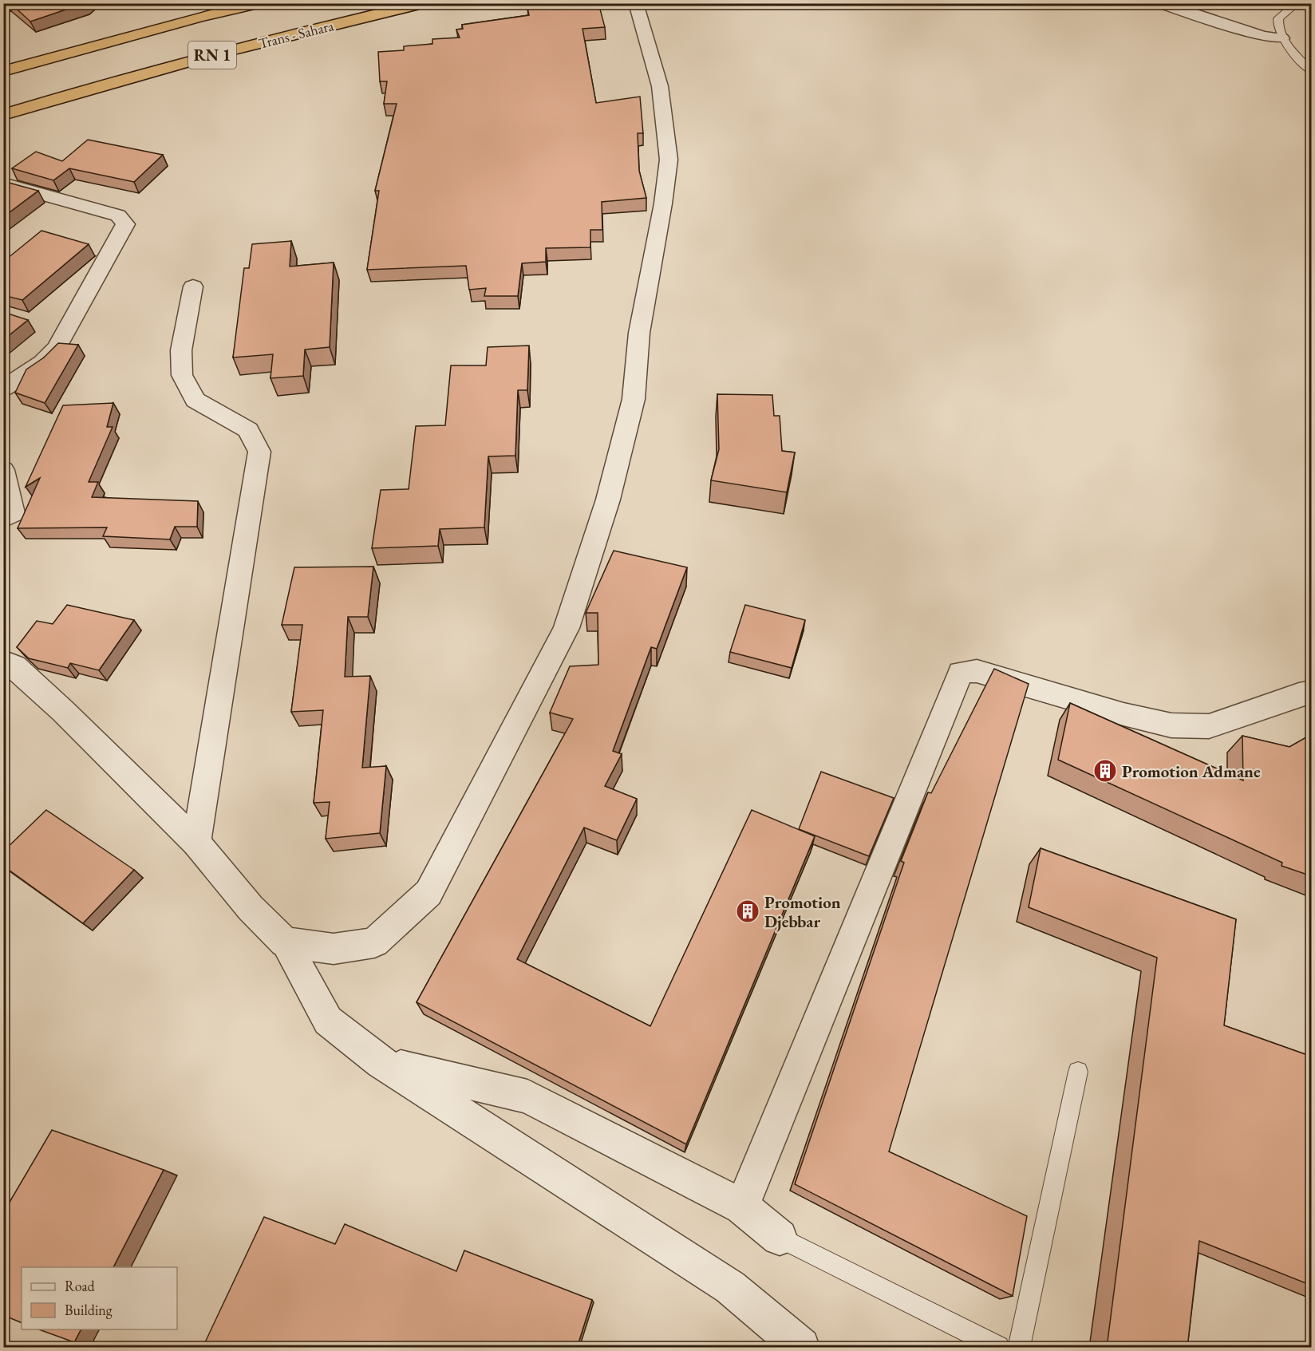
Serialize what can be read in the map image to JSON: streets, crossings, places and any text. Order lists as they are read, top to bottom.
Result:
{
  "streets": {
    "highway": ["Trans - Sahara", "RN 1"]
  },
  "places": {
    "building": ["Promotion Admane", "Promotion Djebbar"]
  },
  "legend": ["Road", "Building"]
}
